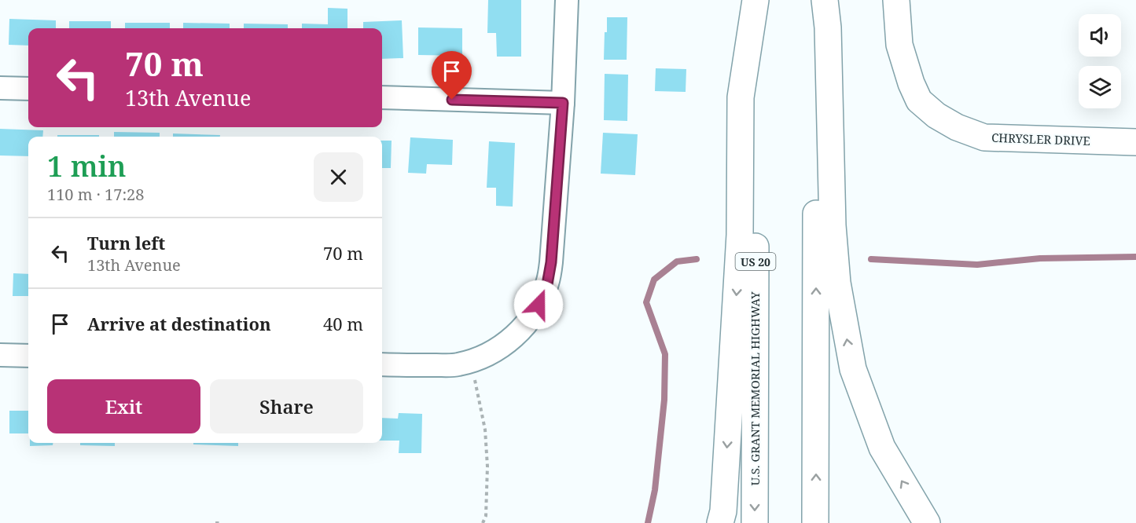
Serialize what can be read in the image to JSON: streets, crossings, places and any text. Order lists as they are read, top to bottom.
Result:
{
  "streets": {
    "main road": ["CHRYSLER DRIVE", "US 20", "U.S. GRANT MEMORIAL HIGHWAY"]
  },
  "page": {
    "turn": ["70 m", "13th Avenue"],
    "heading": ["1 min", "110 m · 17:28"],
    "list": [
      {
        "name": "Turn left",
        "note": "13th Avenue",
        "value": "70 m"
      },
      {
        "name": "Arrive at destination",
        "value": "40 m"
      }
    ],
    "buttons": ["Exit", "Share"]
  }
}
